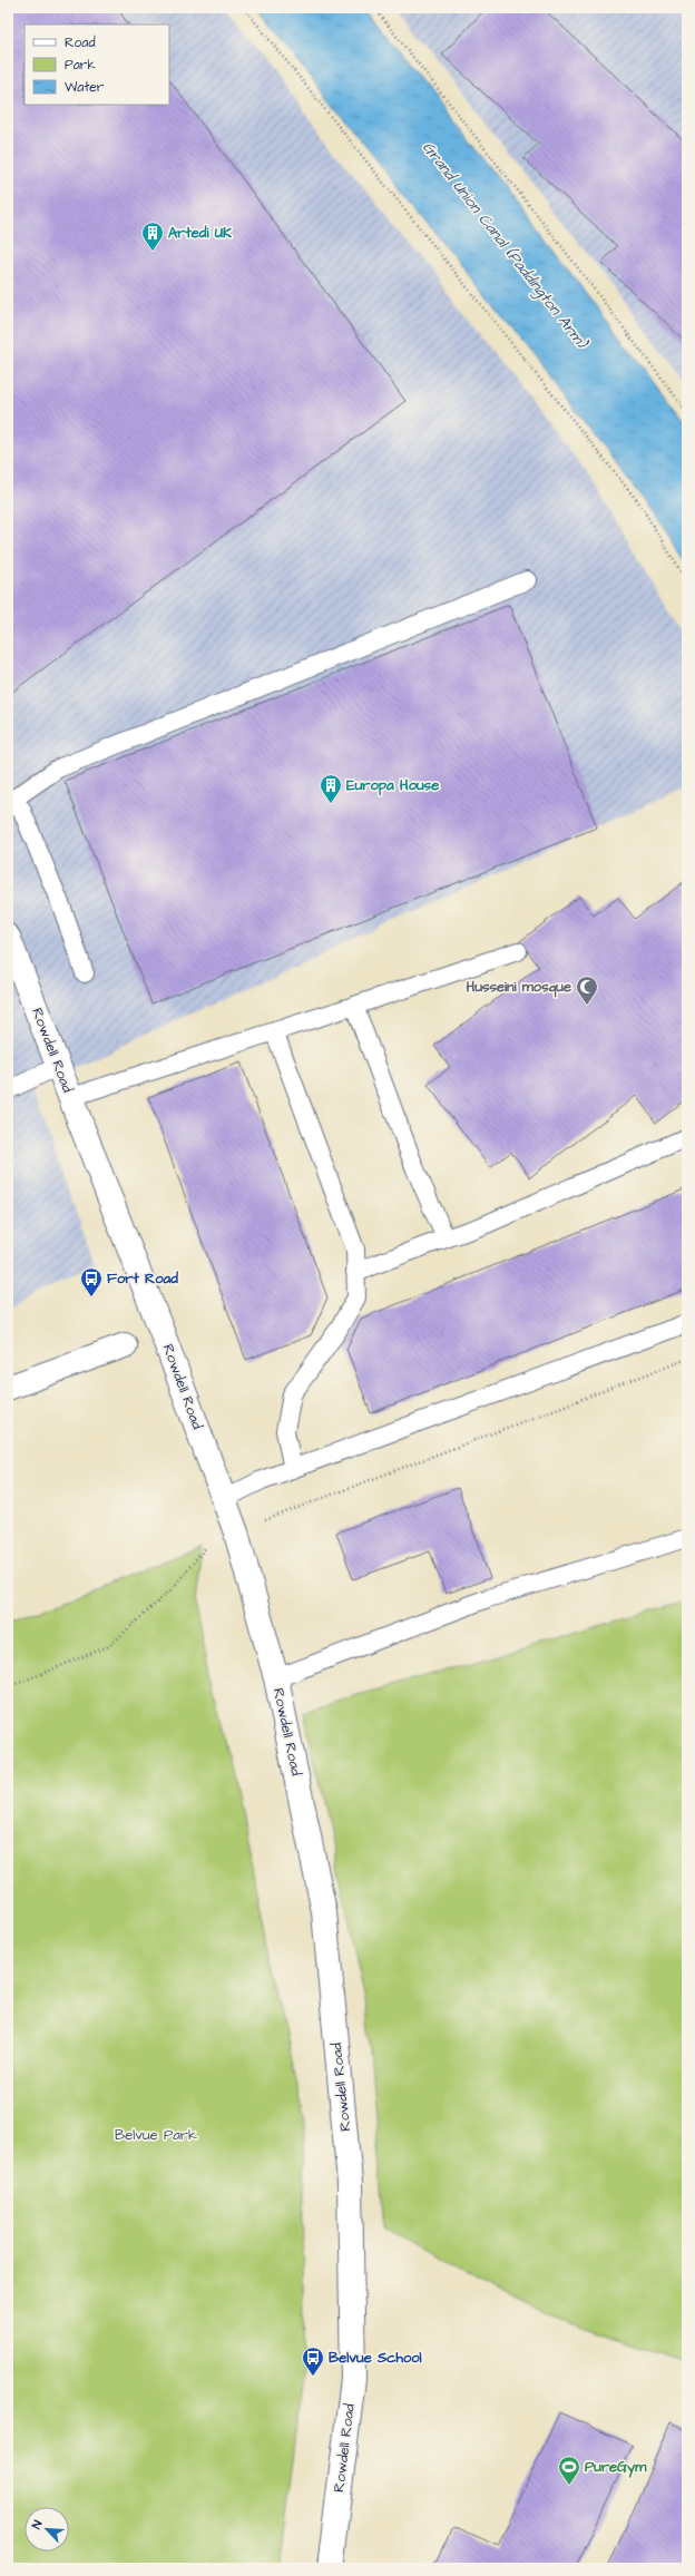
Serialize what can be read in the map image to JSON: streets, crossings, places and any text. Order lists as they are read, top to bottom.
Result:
{
  "streets": {
    "street": ["Rowdell Road"]
  },
  "water": ["Grand Union Canal (Paddington Arm)"],
  "parks": ["Belvue Park"],
  "places": {
    "building": ["Artedi UK", "Europa House"],
    "mosque": ["Husseini mosque"],
    "bus stop": ["Fort Road", "Belvue School"],
    "sports": ["PureGym"]
  },
  "legend": ["Road", "Park", "Water"],
  "north": "top left"
}
